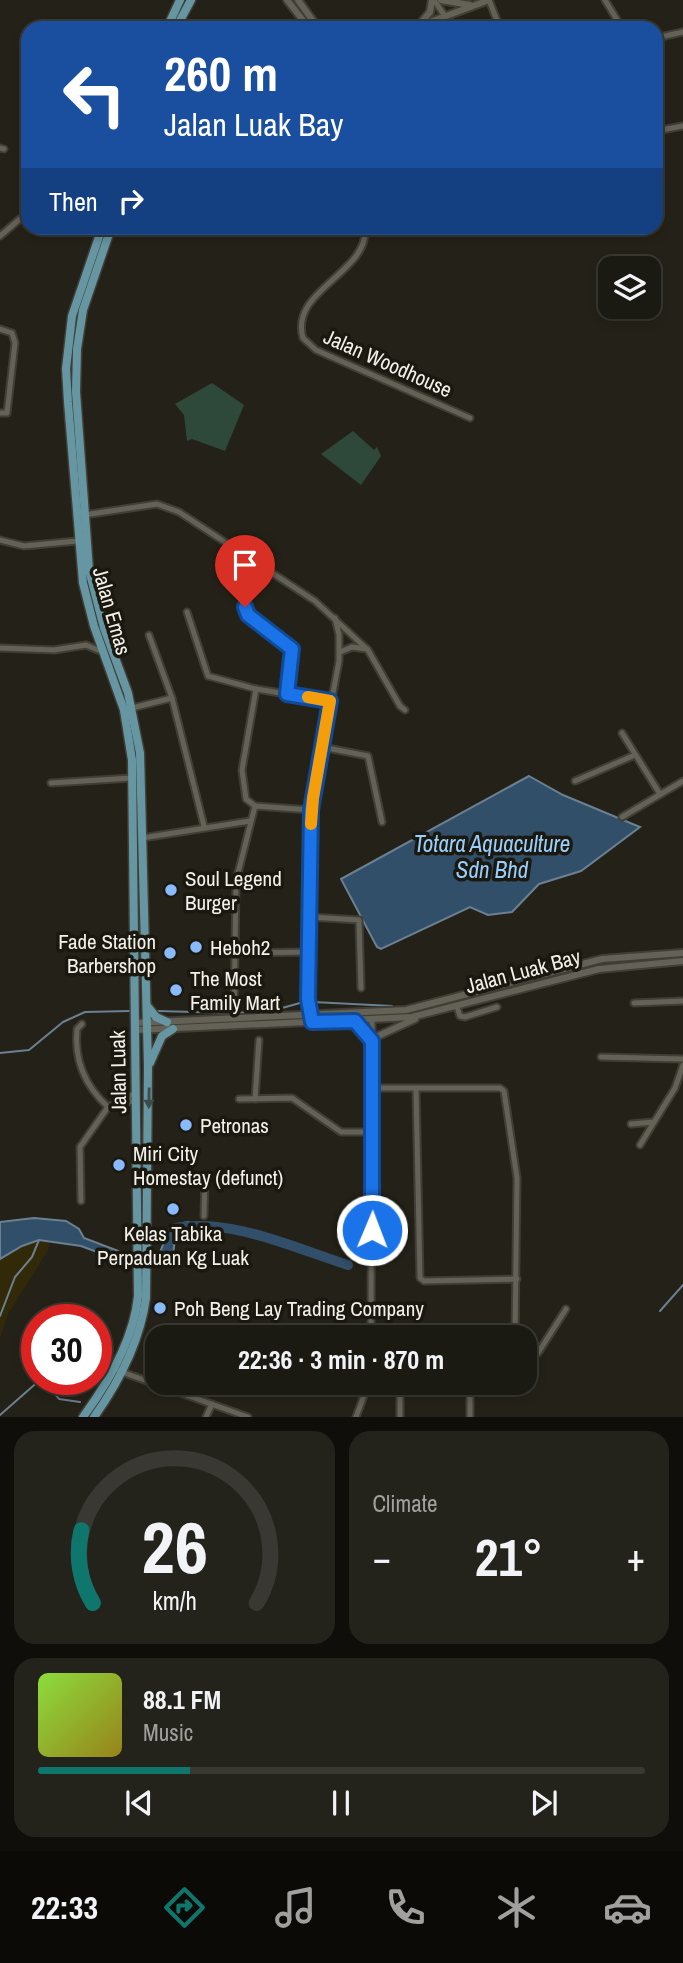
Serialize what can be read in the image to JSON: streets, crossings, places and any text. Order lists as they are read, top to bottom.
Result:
{
  "streets": {
    "main road": ["Jalan Emas", "Jalan Luak"],
    "street": ["Jalan Woodhouse", "Jalan Luak Bay"]
  },
  "crossings": [
    ["Jalan Emas", "Jalan Luak"]
  ],
  "water": ["Totara Aquaculture Sdn Bhd"],
  "places": [
    "Soul Legend Burger",
    "Heboh2",
    "Fade Station Barbershop",
    "The Most Family Mart",
    "Petronas",
    "Miri City Homestay (defunct)",
    "Kelas Tabika Perpaduan Kg Luak",
    "Poh Beng Lay Trading Company"
  ],
  "page": {
    "turn": ["260 m", "Jalan Luak Bay"],
    "then": "Then",
    "limit": "30",
    "trip": "22:36 · 3 min · 870 m",
    "tile": "Climate",
    "heat": ["−", "21°", "+"],
    "song": ["88.1 FM", "Music"],
    "tabs": "22:33",
    "gauge": ["26", "km/h"]
  }
}
